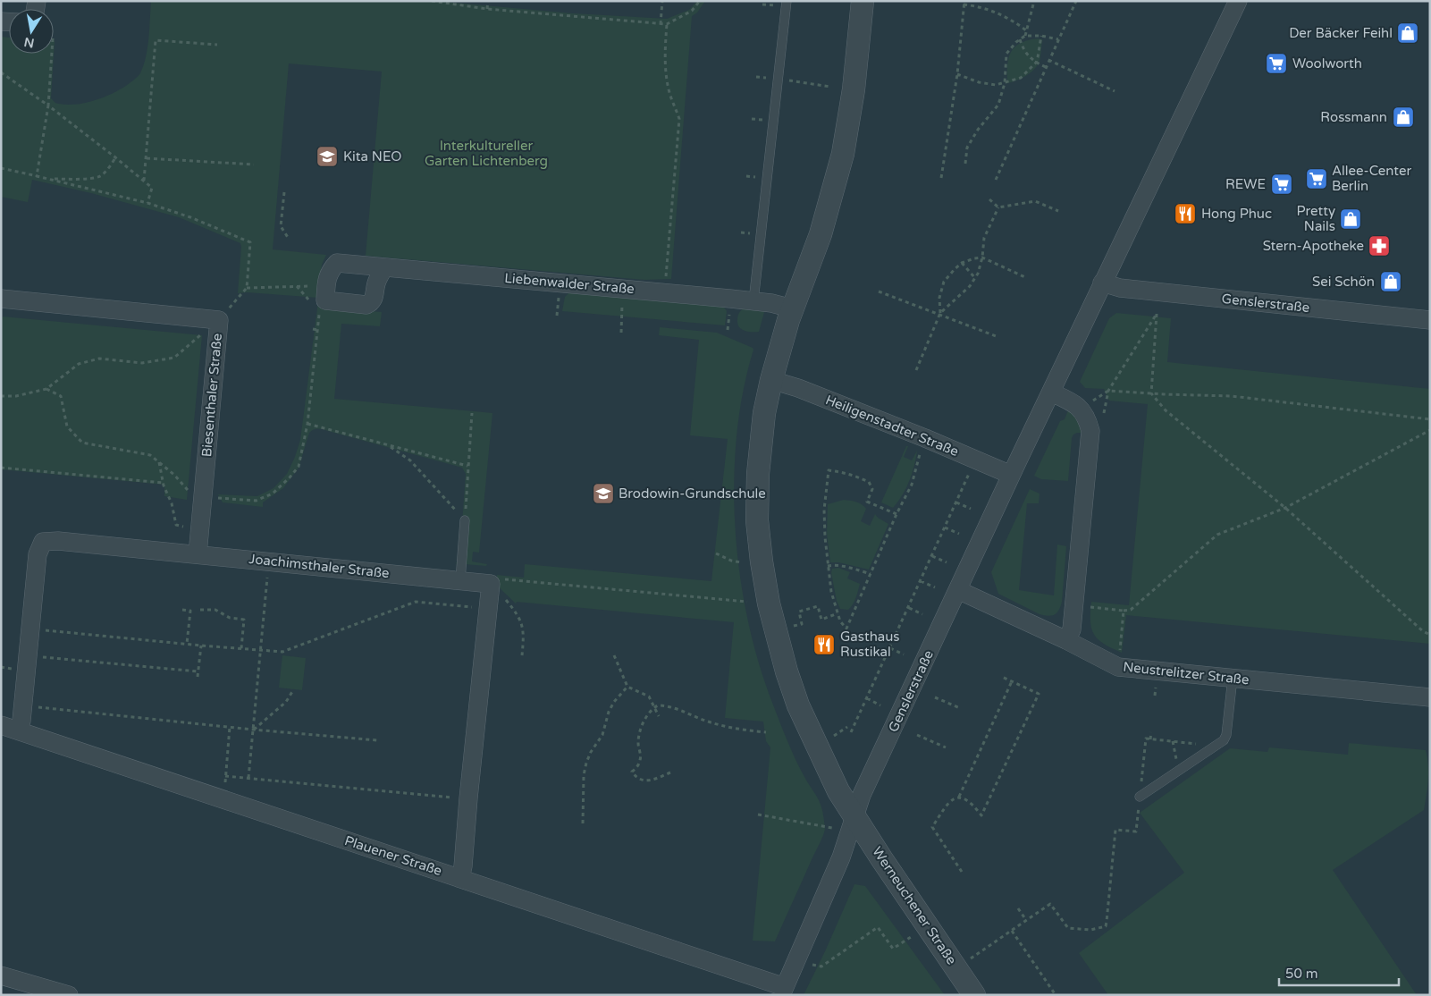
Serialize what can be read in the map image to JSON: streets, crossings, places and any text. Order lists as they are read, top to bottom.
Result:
{
  "streets": {
    "street": [
      "Liebenwalder Straße",
      "Genslerstraße",
      "Biesenthaler Straße",
      "Heiligenstadter Straße",
      "Joachimsthaler Straße",
      "Neustrelitzer Straße",
      "Plauener Straße",
      "Werneuchener Straße"
    ]
  },
  "crossings": [
    ["Genslerstraße", "Heiligenstadter Straße"],
    ["Genslerstraße", "Neustrelitzer Straße"],
    ["Genslerstraße", "Plauener Straße"],
    ["Genslerstraße", "Werneuchener Straße"],
    ["Biesenthaler Straße", "Joachimsthaler Straße"],
    ["Joachimsthaler Straße", "Plauener Straße"]
  ],
  "parks": ["Interkultureller Garten Lichtenberg"],
  "places": {
    "shop": [
      "Der Bäcker Feihl",
      "Rossmann",
      "Pretty Nails",
      "Sei Schön"
    ],
    "supermarket": ["Woolworth", "Allee-Center Berlin", "REWE"],
    "school or university": ["Kita NEO", "Brodowin-Grundschule"],
    "restaurant": ["Hong Phuc", "Gasthaus Rustikal"],
    "pharmacy": ["Stern-Apotheke"]
  },
  "scale_bar": "50 m",
  "north": "bottom"
}
